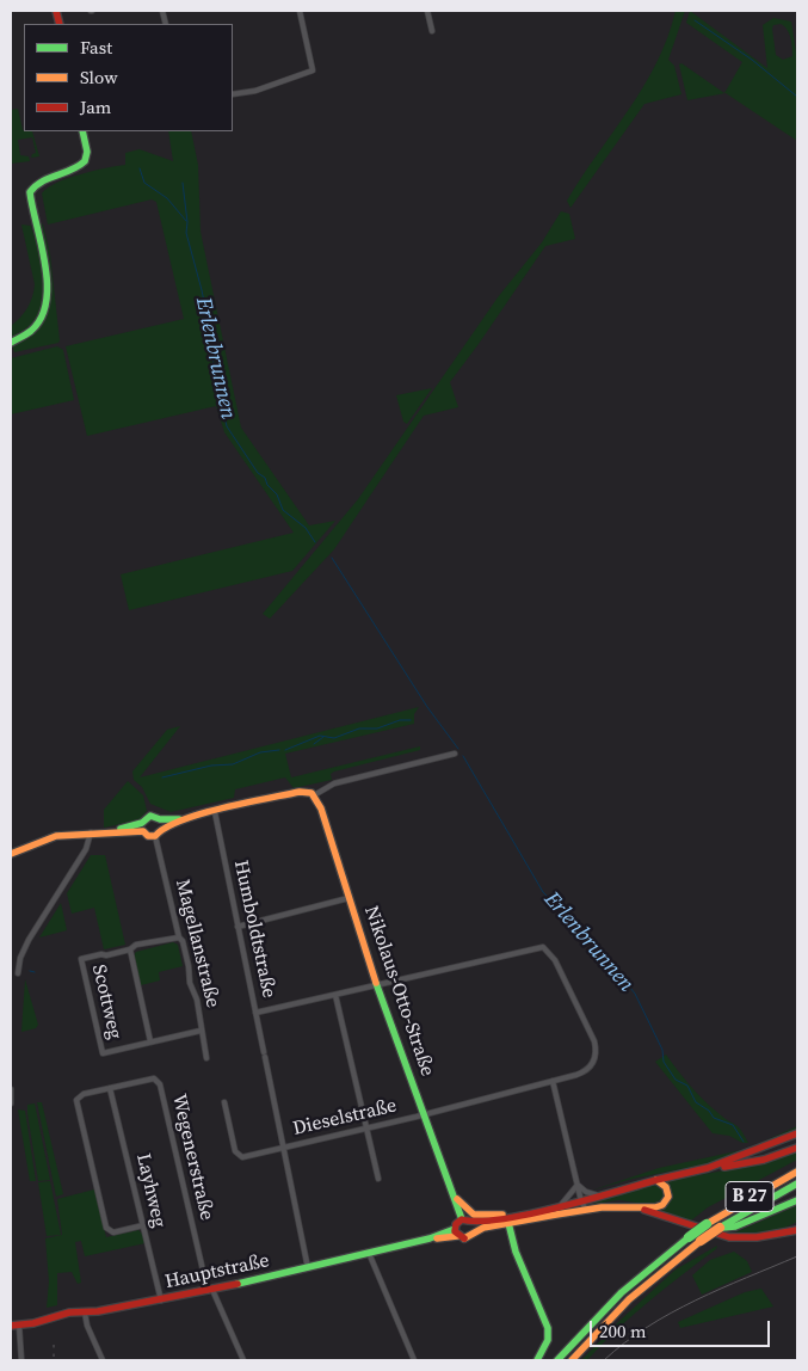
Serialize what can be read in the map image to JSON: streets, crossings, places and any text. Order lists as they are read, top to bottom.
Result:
{
  "streets": {
    "main road": ["Nikolaus-Otto-Straße", "B 27", "Hauptstraße"],
    "street": [
      "Humboldtstraße",
      "Magellanstraße",
      "Scottweg",
      "Dieselstraße",
      "Wegenerstraße",
      "Layhweg"
    ]
  },
  "crossings": [
    ["Humboldtstraße", "Dieselstraße"],
    ["Humboldtstraße", "Hauptstraße"],
    ["Nikolaus-Otto-Straße", "Dieselstraße"],
    ["Nikolaus-Otto-Straße", "Hauptstraße"],
    ["Wegenerstraße", "Layhweg"],
    ["Wegenerstraße", "Hauptstraße"],
    ["Layhweg", "Hauptstraße"]
  ],
  "water": ["Erlenbrunnen"],
  "legend": ["Fast", "Slow", "Jam"],
  "scale_bar": "200 m"
}
